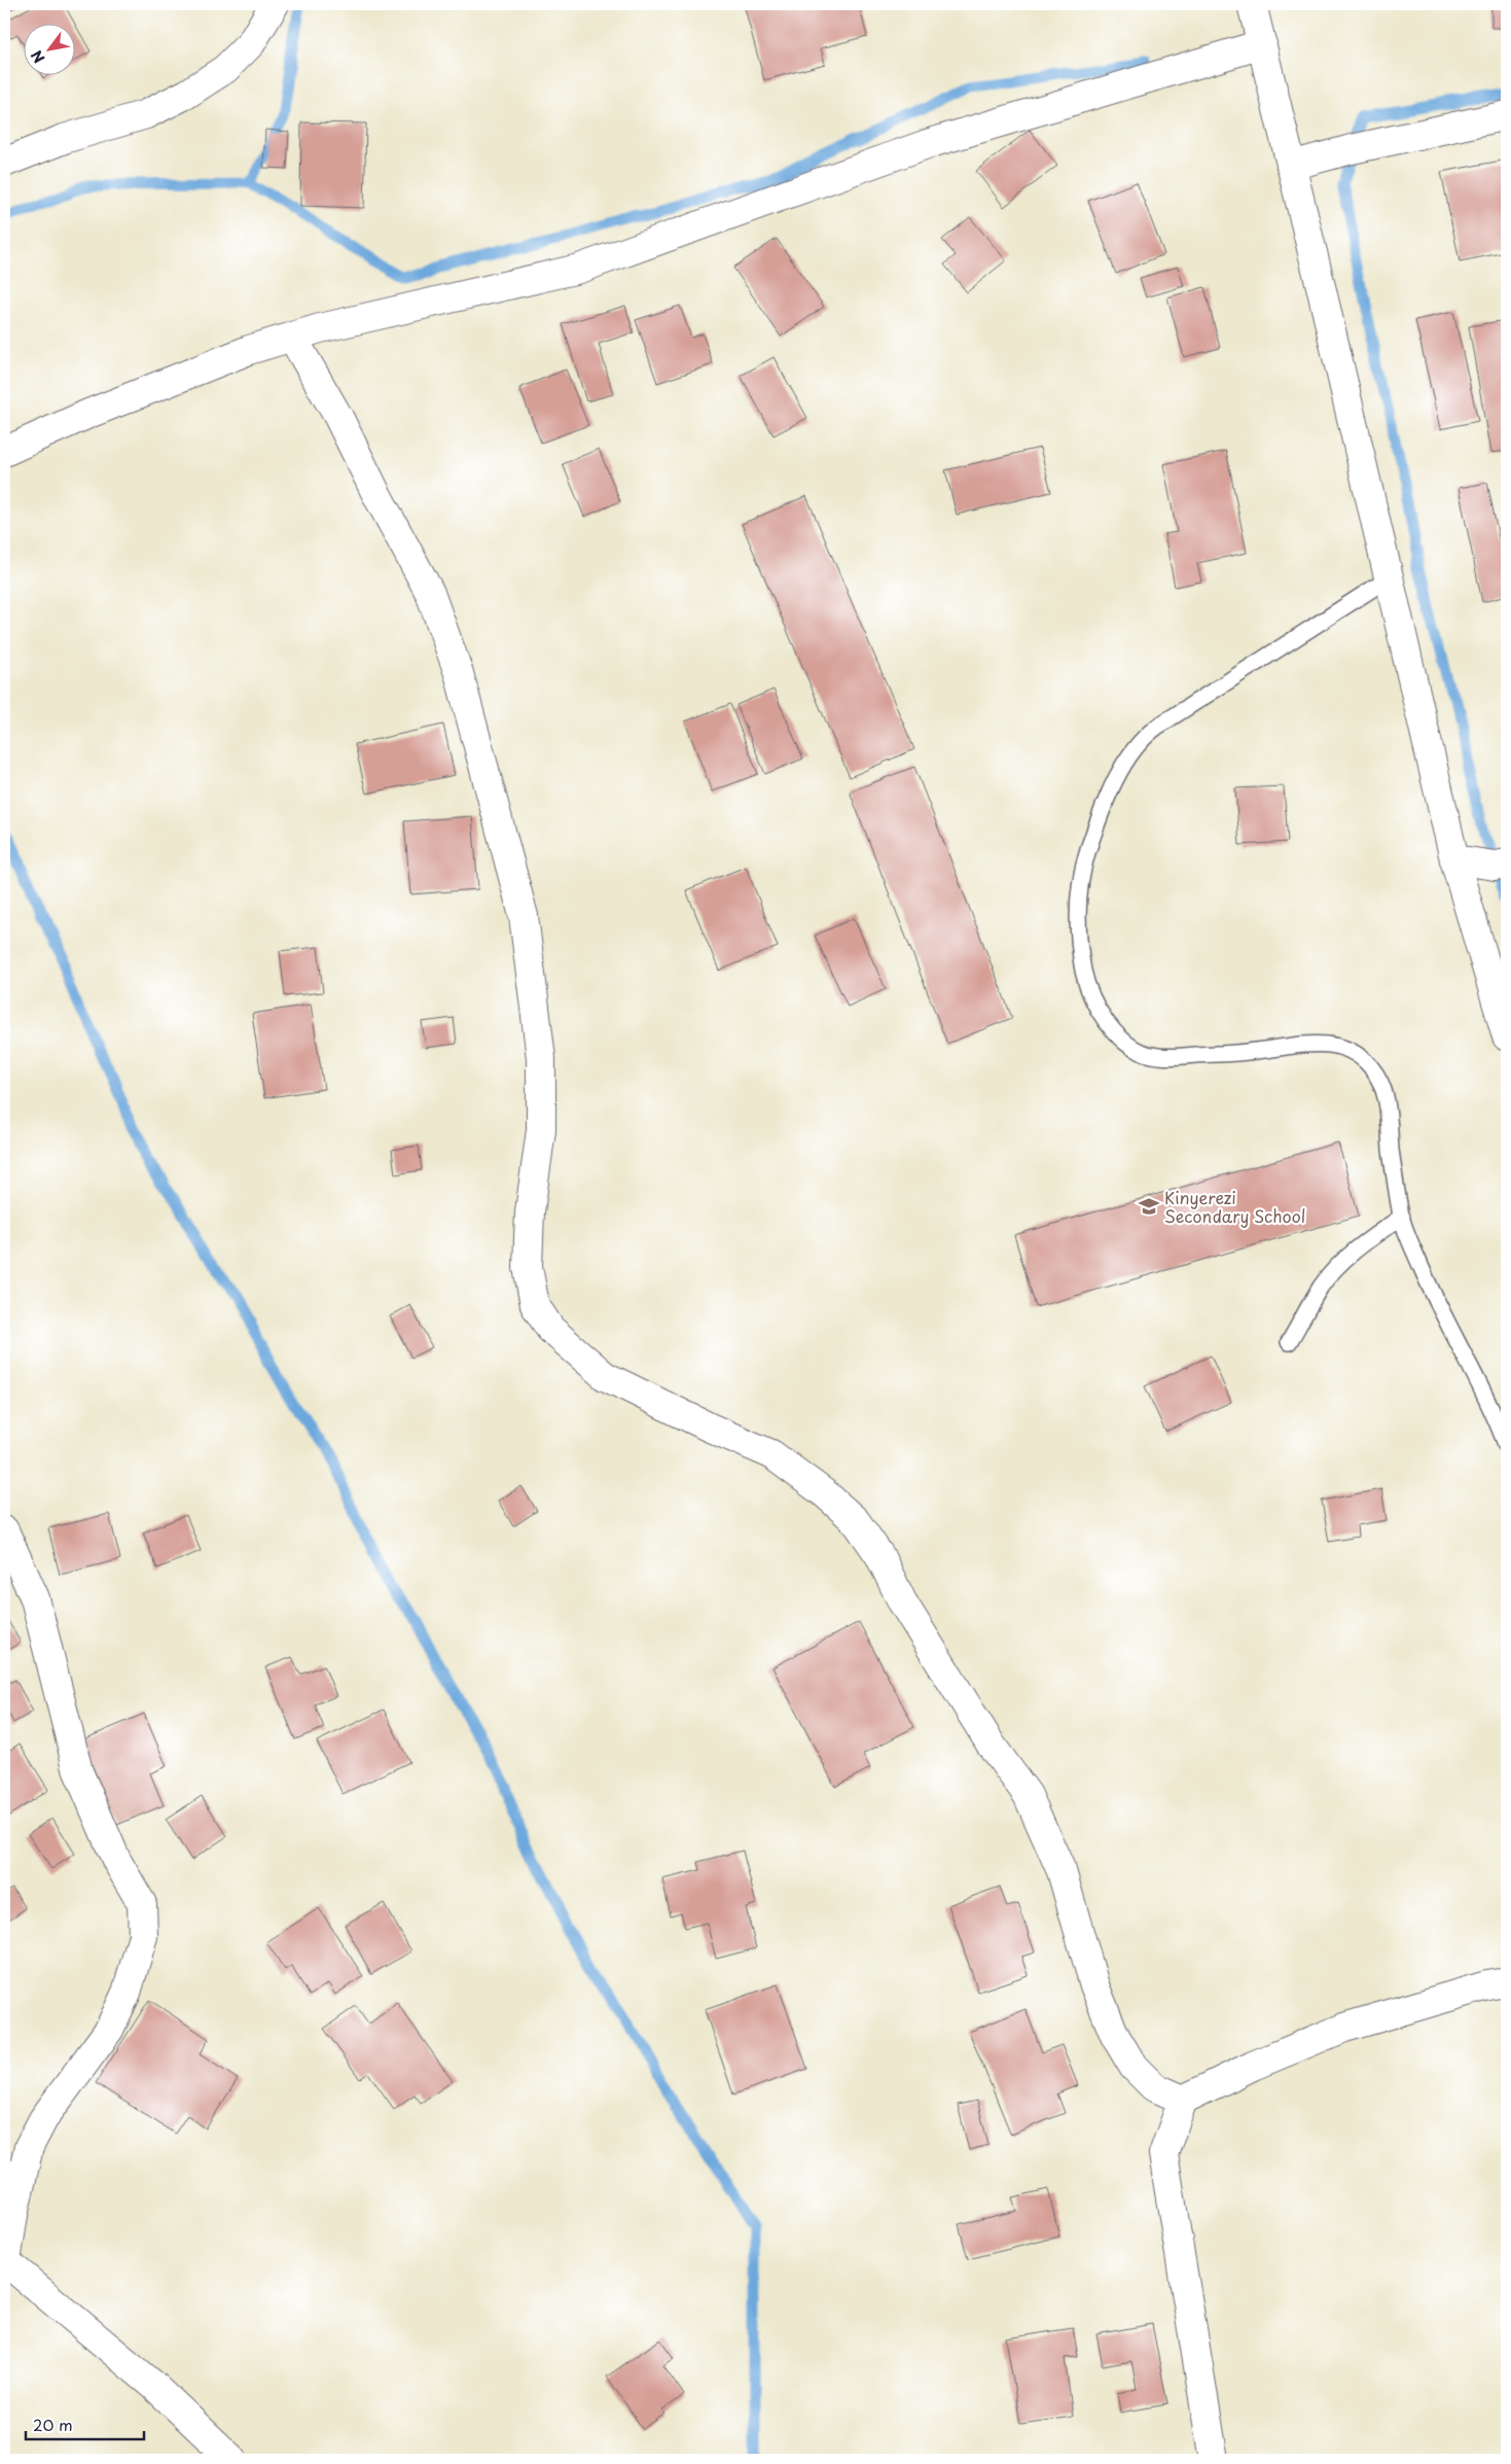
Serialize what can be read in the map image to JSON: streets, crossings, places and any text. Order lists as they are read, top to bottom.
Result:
{
  "places": {
    "school or university": ["Kinyerezi Secondary School"]
  },
  "scale_bar": "20 m",
  "north": "bottom left"
}
